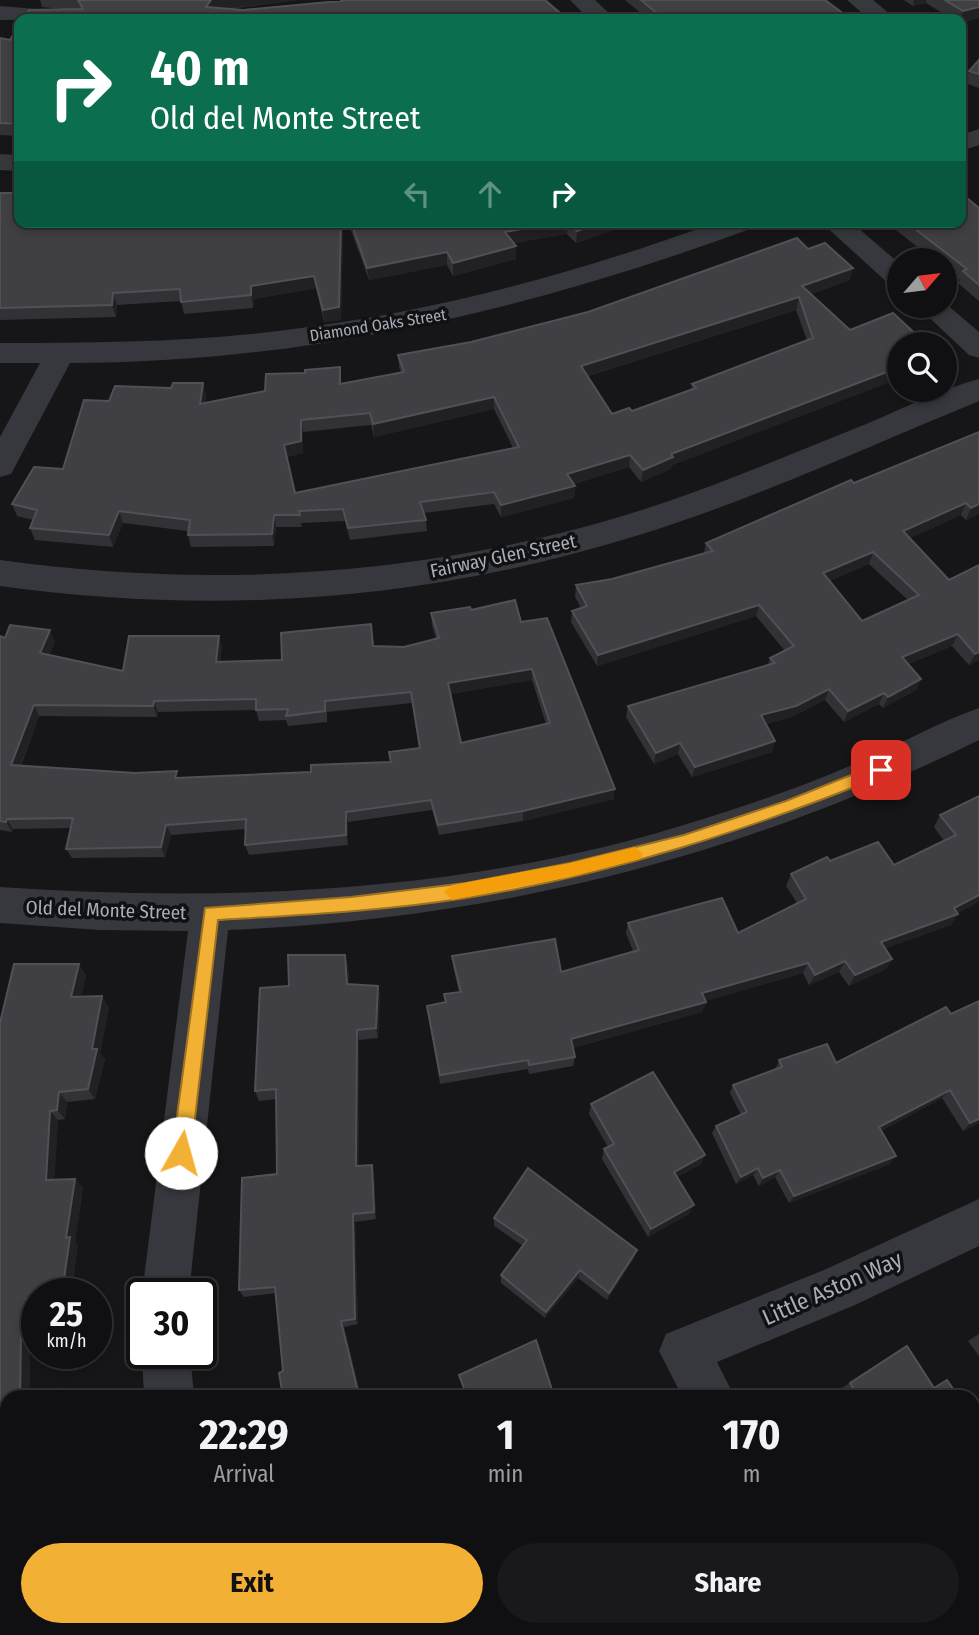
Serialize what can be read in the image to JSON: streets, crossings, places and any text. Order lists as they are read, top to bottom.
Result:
{
  "streets": {
    "street": [
      "Diamond Oaks Street",
      "Fairway Glen Street",
      "Old del Monte Street",
      "Little Aston Way"
    ]
  },
  "north": "top right",
  "page": {
    "turn": ["40 m", "Old del Monte Street"],
    "speed": "25 km/h",
    "limit": "30",
    "eta": [
      "22:29",
      "Arrival",
      "1",
      "min",
      "170",
      "m"
    ],
    "buttons": ["Exit", "Share"]
  }
}
